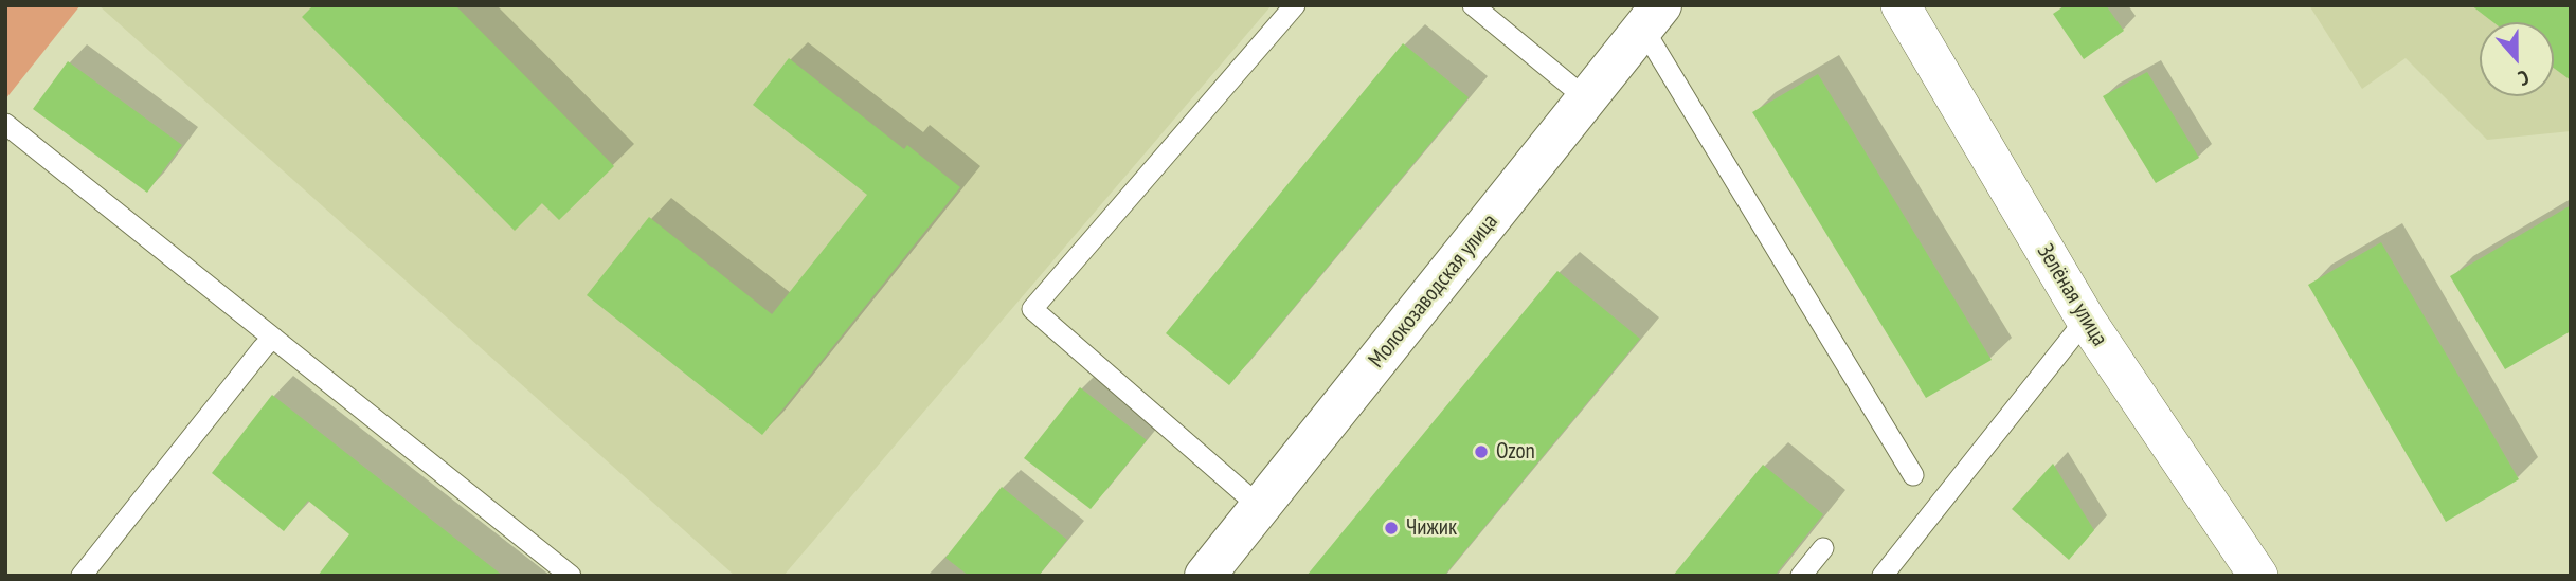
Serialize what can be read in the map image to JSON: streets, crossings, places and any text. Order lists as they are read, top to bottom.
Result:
{
  "streets": {
    "street": ["Молокозаводская улица", "Зелёная улица"]
  },
  "places": ["Ozon", "Чижик"],
  "north": "bottom"
}
